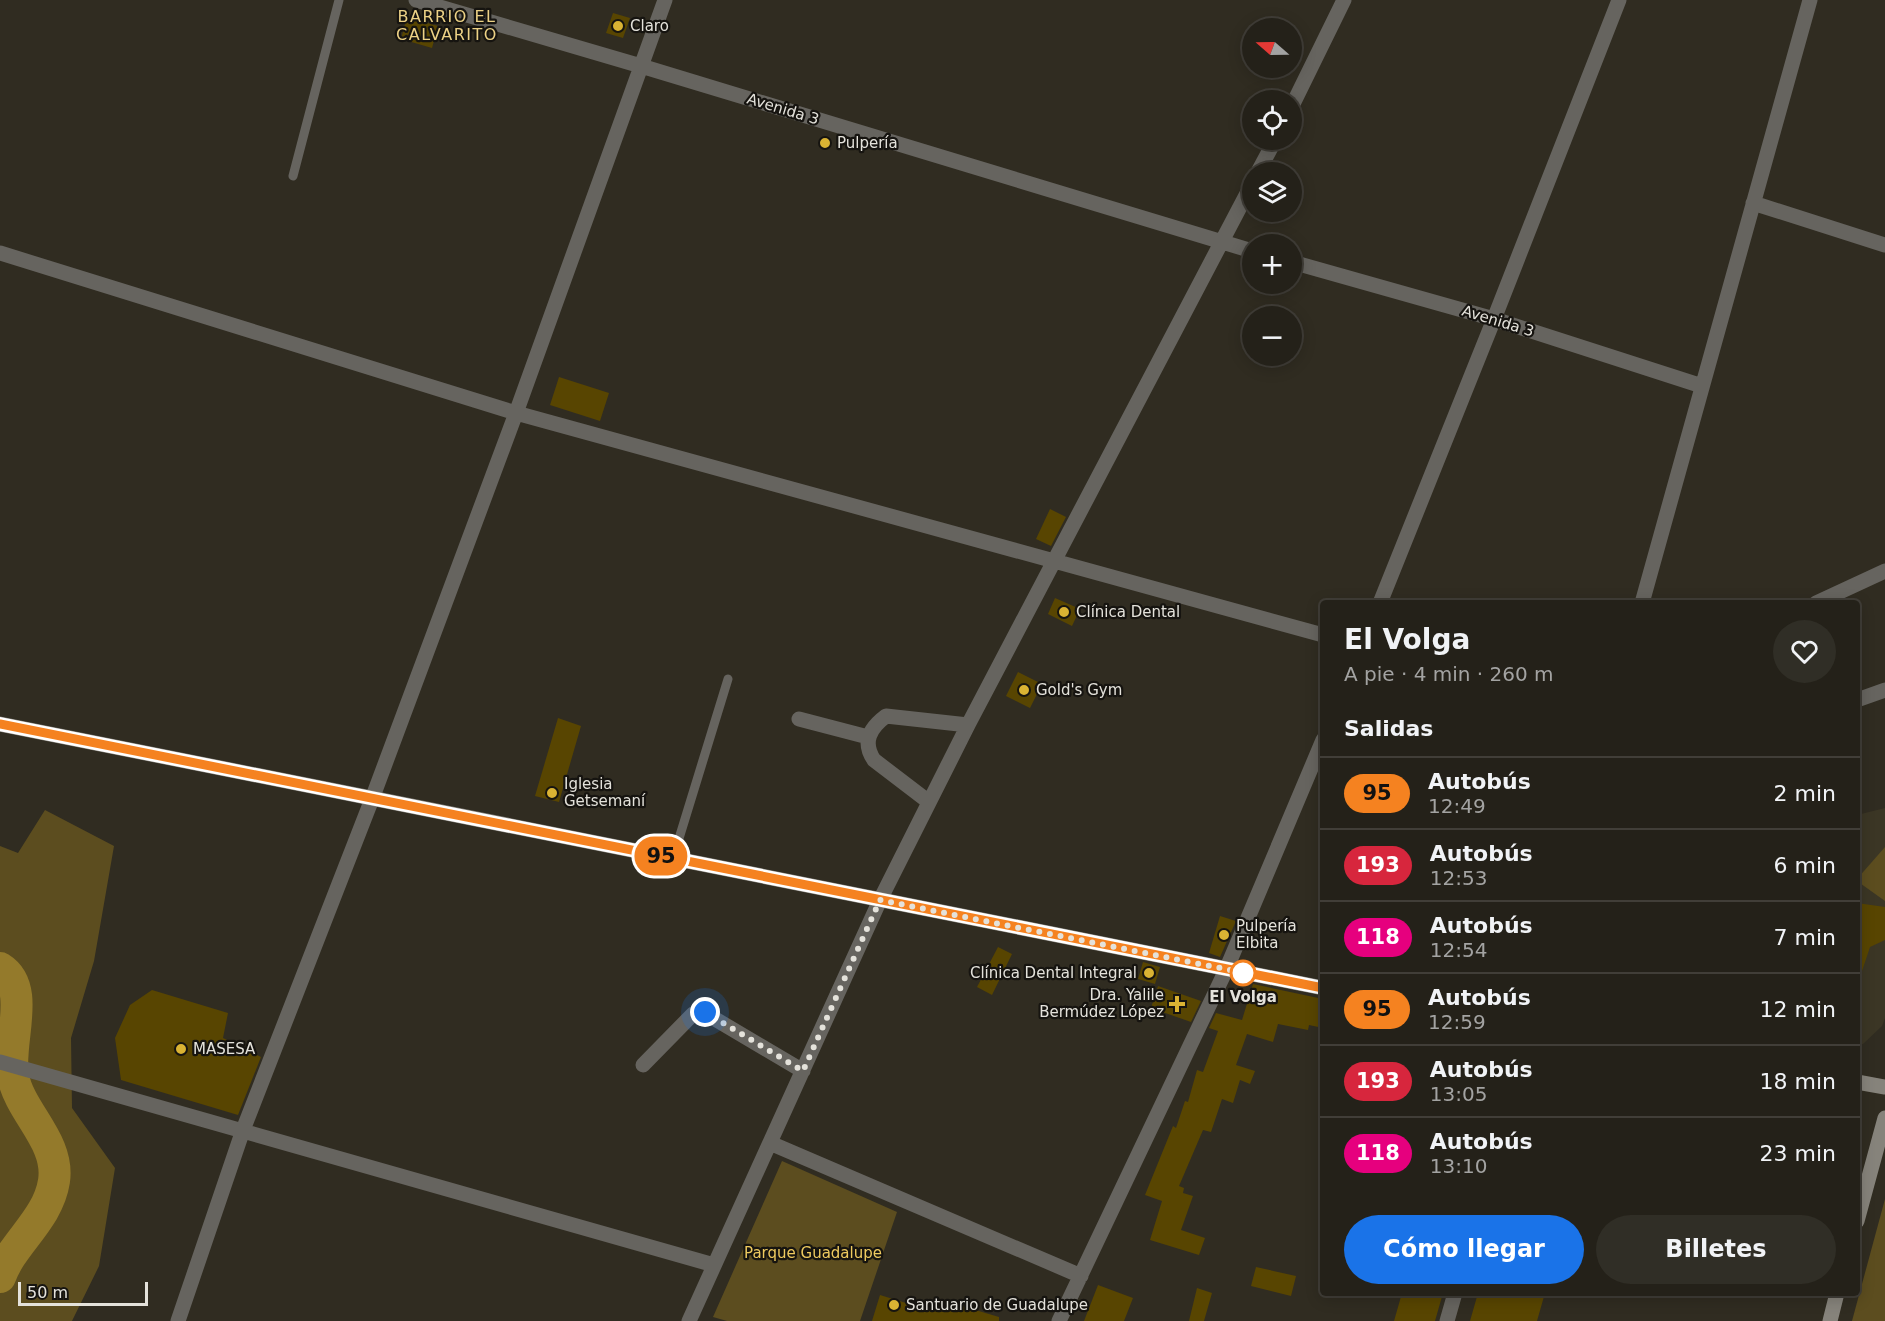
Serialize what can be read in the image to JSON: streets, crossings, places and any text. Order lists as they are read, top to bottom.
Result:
{
  "streets": {
    "street": ["Avenida 3"]
  },
  "districts": ["BARRIO EL CALVARITO"],
  "parks": ["Parque Guadalupe"],
  "places": {
    "other": [
      "Claro",
      "Pulpería",
      "Clínica Dental",
      "Gold's Gym",
      "Iglesia Getsemaní",
      "Pulpería Elbita",
      "Clínica Dental Integral",
      "El Volga",
      "MASESA",
      "Santuario de Guadalupe"
    ],
    "health": ["Dra. Yalile Bermúdez López"]
  },
  "lines": ["bus line 95"],
  "scale_bar": "50 m",
  "north": "left",
  "page": {
    "on_map": "95",
    "map_buttons": ["+", "−"],
    "heading": [
      ["El Volga", "A pie · 4 min · 260 m"],
      "Salidas"
    ],
    "list": [
      {
        "mark": "95",
        "name": "Autobús",
        "note": "12:49",
        "value": "2 min"
      },
      {
        "mark": "193",
        "name": "Autobús",
        "note": "12:53",
        "value": "6 min"
      },
      {
        "mark": "118",
        "name": "Autobús",
        "note": "12:54",
        "value": "7 min"
      },
      {
        "mark": "95",
        "name": "Autobús",
        "note": "12:59",
        "value": "12 min"
      },
      {
        "mark": "193",
        "name": "Autobús",
        "note": "13:05",
        "value": "18 min"
      },
      {
        "mark": "118",
        "name": "Autobús",
        "note": "13:10",
        "value": "23 min"
      }
    ],
    "buttons": ["Cómo llegar", "Billetes"],
    "scale": "50 m"
  }
}
